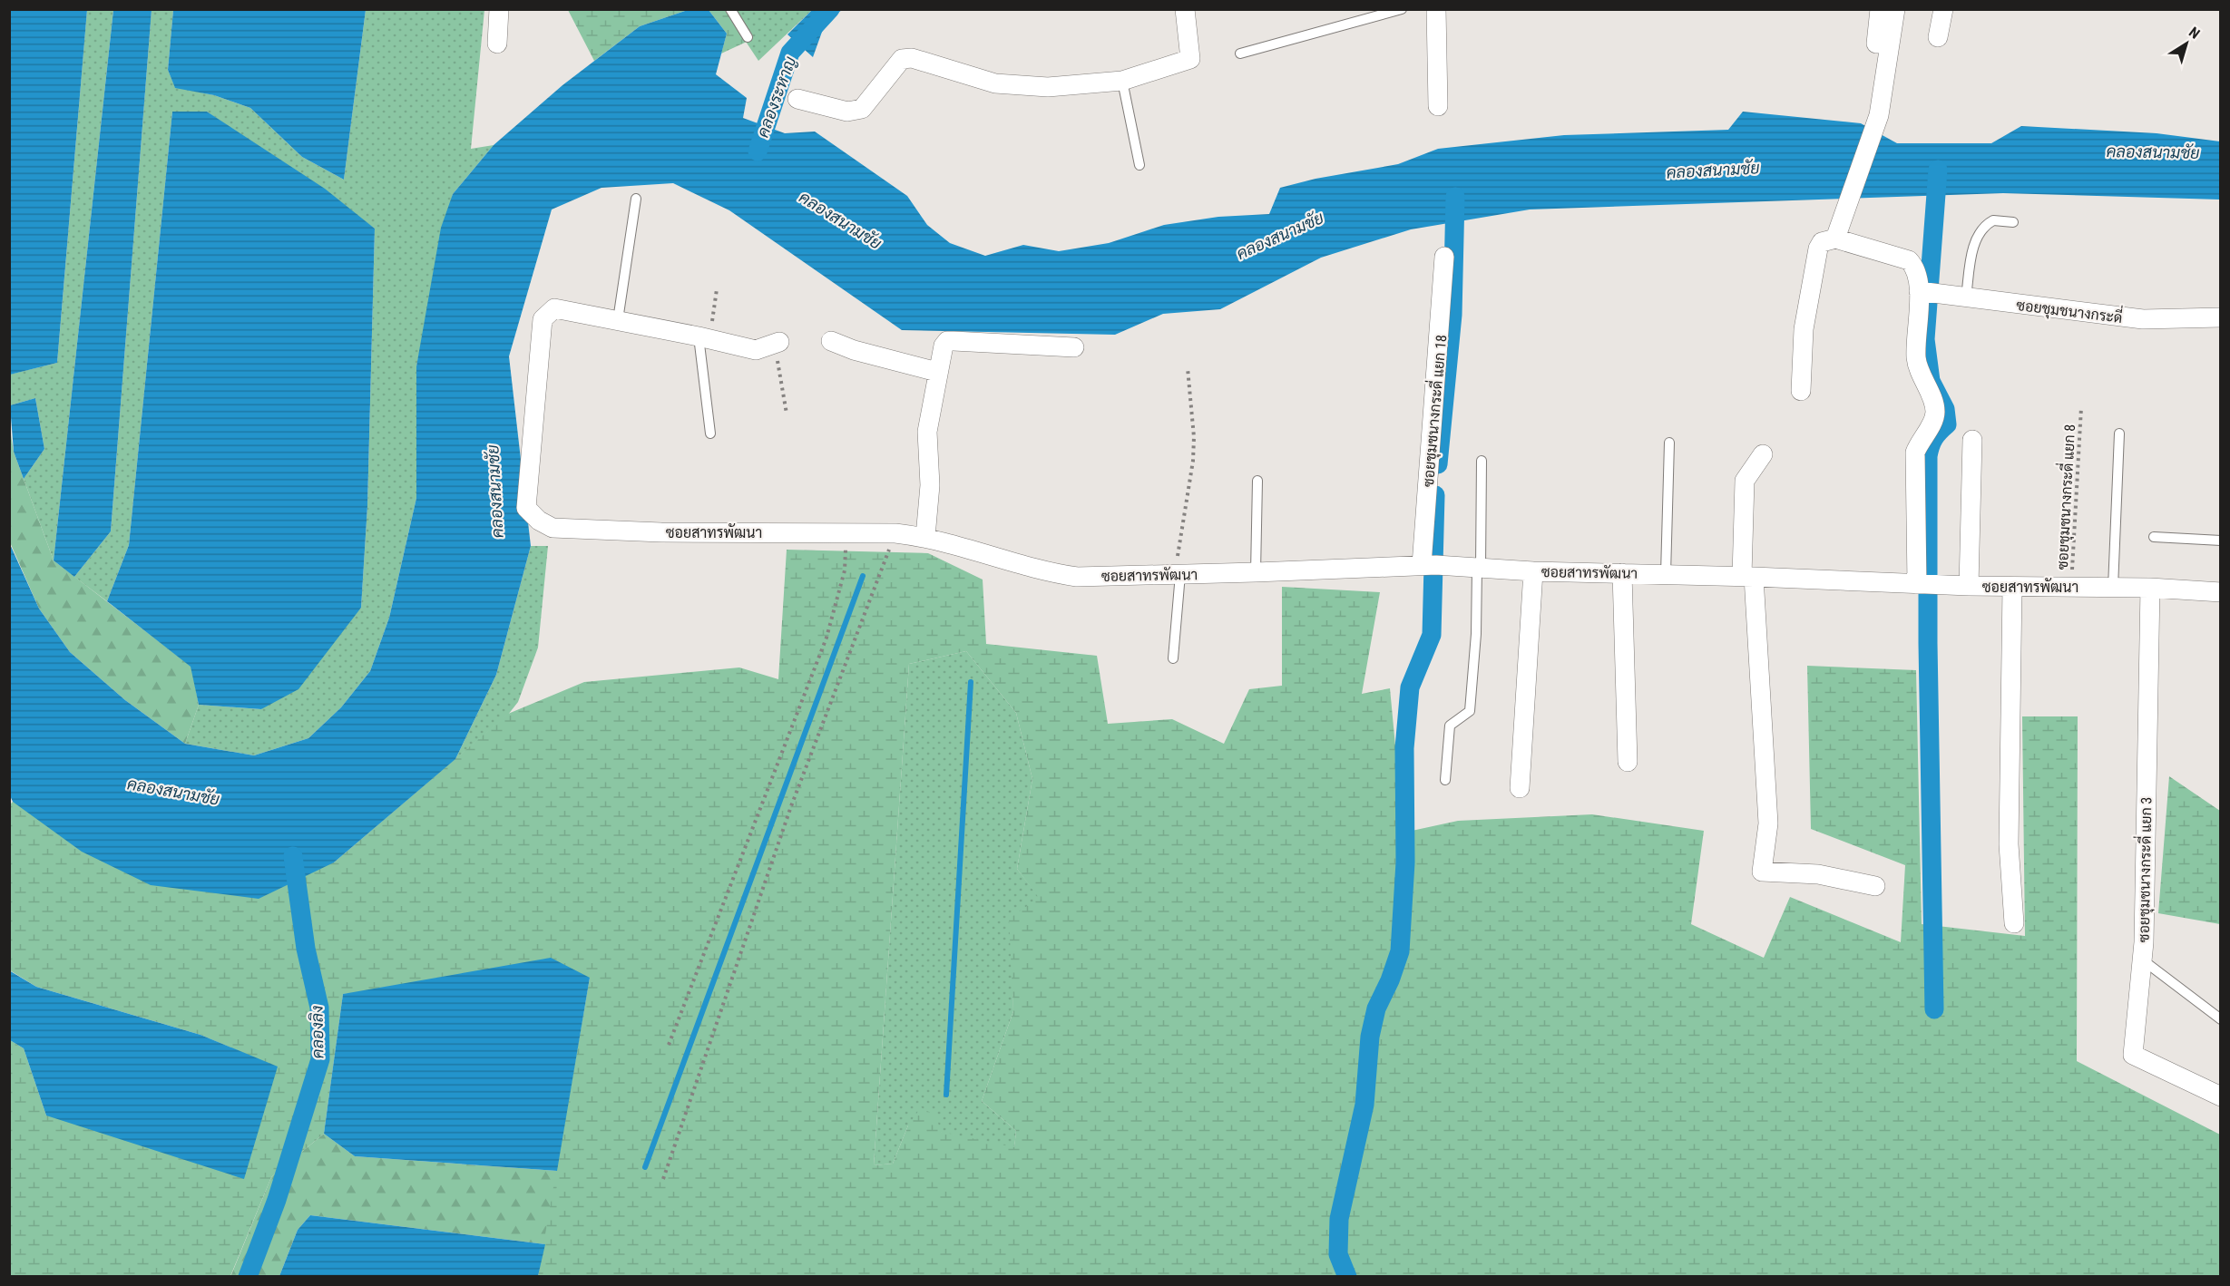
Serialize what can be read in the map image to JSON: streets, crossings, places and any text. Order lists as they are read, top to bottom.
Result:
{
  "streets": {
    "street": [
      "ซอยชุมชนางกระดี่",
      "ซอยชุมชนางกระดี่ แยก 18",
      "ซอยสาทรพัฒนา",
      "ซอยชุมชนางกระดี่ แยก 3"
    ],
    "path": ["ซอยชุมชนางกระดี่ แยก 8"]
  },
  "crossings": [
    ["ซอยชุมชนางกระดี่ แยก 18", "ซอยสาทรพัฒนา"],
    ["ซอยชุมชนางกระดี่ แยก 8", "ซอยสาทรพัฒนา"],
    ["ซอยสาทรพัฒนา", "ซอยชุมชนางกระดี่ แยก 3"]
  ],
  "water": ["คลองระหาญ", "คลองสนามชัย", "คลองลิง"],
  "north": "top right"
}
